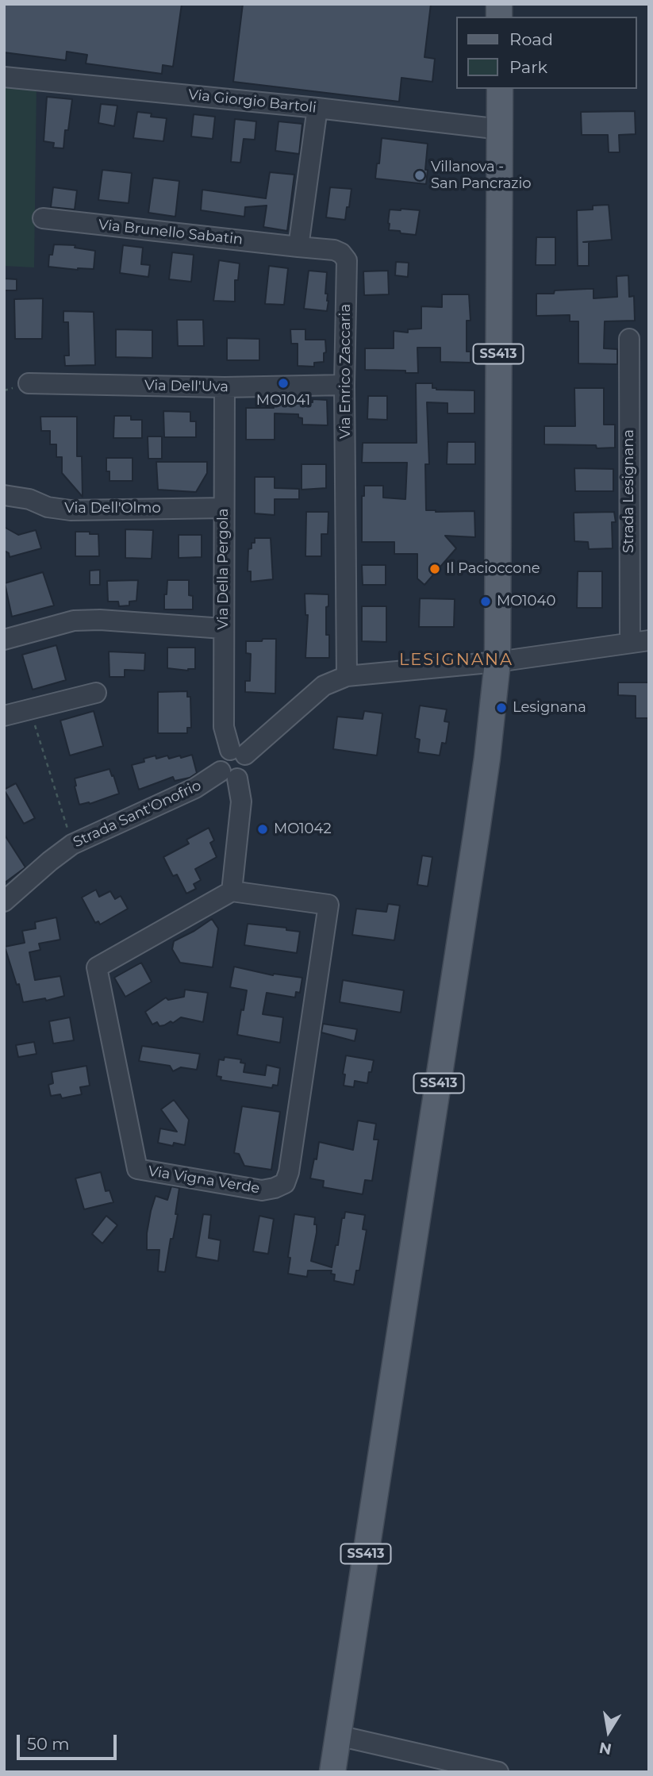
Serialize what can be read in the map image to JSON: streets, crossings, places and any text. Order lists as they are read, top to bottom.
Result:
{
  "streets": {
    "main road": ["SS413"],
    "street": [
      "Via Giorgio Bartoli",
      "Via Brunello Sabatin",
      "Via Enrico Zaccaria",
      "Via Dell'Uva",
      "Strada Lesignana",
      "Via Dell'Olmo",
      "Via Della Pergola",
      "Strada Sant'Onofrio",
      "Via Vigna Verde"
    ]
  },
  "crossings": [
    ["Via Giorgio Bartoli", "SS413"],
    ["Via Brunello Sabatin", "Via Enrico Zaccaria"],
    ["SS413", "Strada Lesignana"],
    ["Via Enrico Zaccaria", "Via Dell'Uva"],
    ["Via Dell'Uva", "Via Della Pergola"],
    ["Via Dell'Olmo", "Via Della Pergola"]
  ],
  "districts": ["LESIGNANA"],
  "places": [
    "Villanova - San Pancrazio",
    "MO1041",
    "Il Pacioccone",
    "MO1040",
    "Lesignana",
    "MO1042"
  ],
  "legend": ["Road", "Park"],
  "scale_bar": "50 m",
  "north": "bottom"
}
